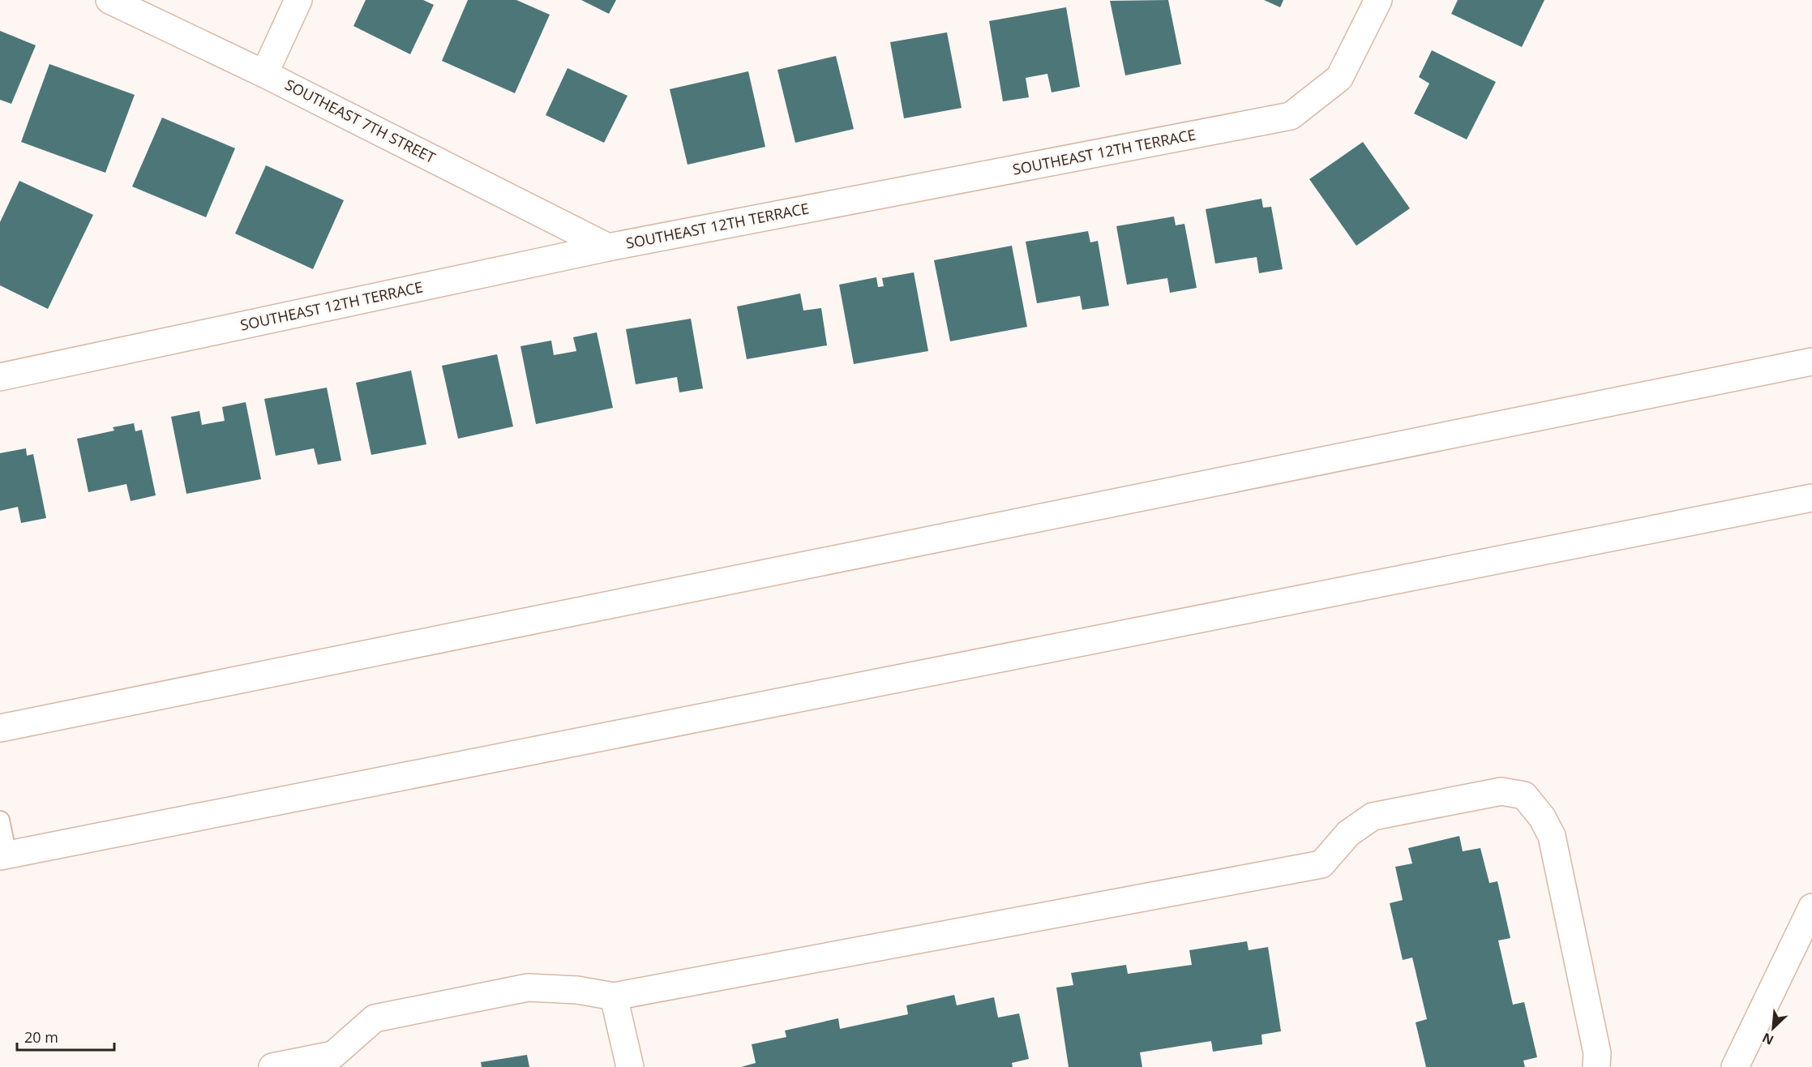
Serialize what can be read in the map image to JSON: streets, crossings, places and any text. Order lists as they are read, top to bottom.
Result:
{
  "streets": {
    "main road": ["SOUTHEAST 7TH STREET", "SOUTHEAST 12TH TERRACE"]
  },
  "crossings": [
    ["SOUTHEAST 7TH STREET", "SOUTHEAST 12TH TERRACE"]
  ],
  "scale_bar": "20 m",
  "north": "bottom left"
}
